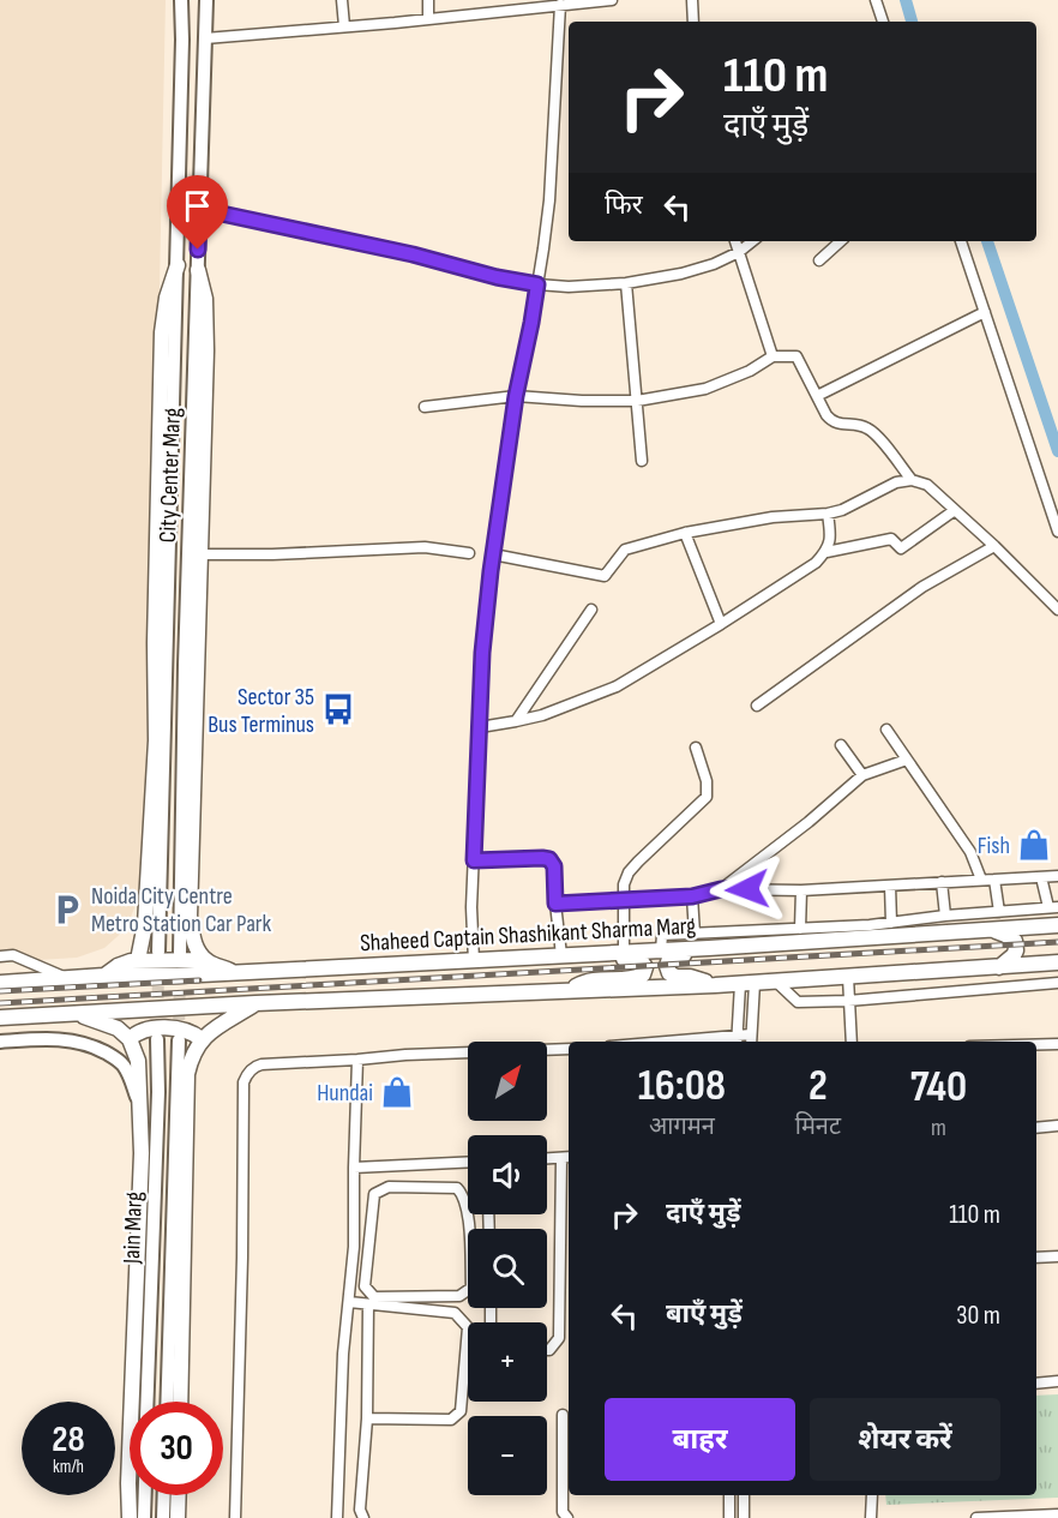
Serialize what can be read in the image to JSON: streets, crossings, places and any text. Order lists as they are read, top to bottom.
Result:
{
  "streets": {
    "main road": ["Shaheed Captain Shashikant Sharma Marg"],
    "street": ["City Center Marg", "Jain Marg"]
  },
  "places": {
    "bus stop": ["Sector 35 Bus Terminus"],
    "shop": ["Fish", "Hundai"],
    "parking": ["Noida City Centre Metro Station Car Park"]
  },
  "north": "top right",
  "page": {
    "turn": ["110 m", "दाएँ मुड़ें"],
    "then": "फिर",
    "map_buttons": ["+", "−"],
    "eta": [
      "16:08",
      "आगमन",
      "2",
      "मिनट",
      "740",
      "m"
    ],
    "list": [
      {
        "name": "दाएँ मुड़ें",
        "value": "110 m"
      },
      {
        "name": "बाएँ मुड़ें",
        "value": "30 m"
      }
    ],
    "buttons": ["बाहर", "शेयर करें"],
    "speed": "28 km/h",
    "limit": "30"
  }
}
